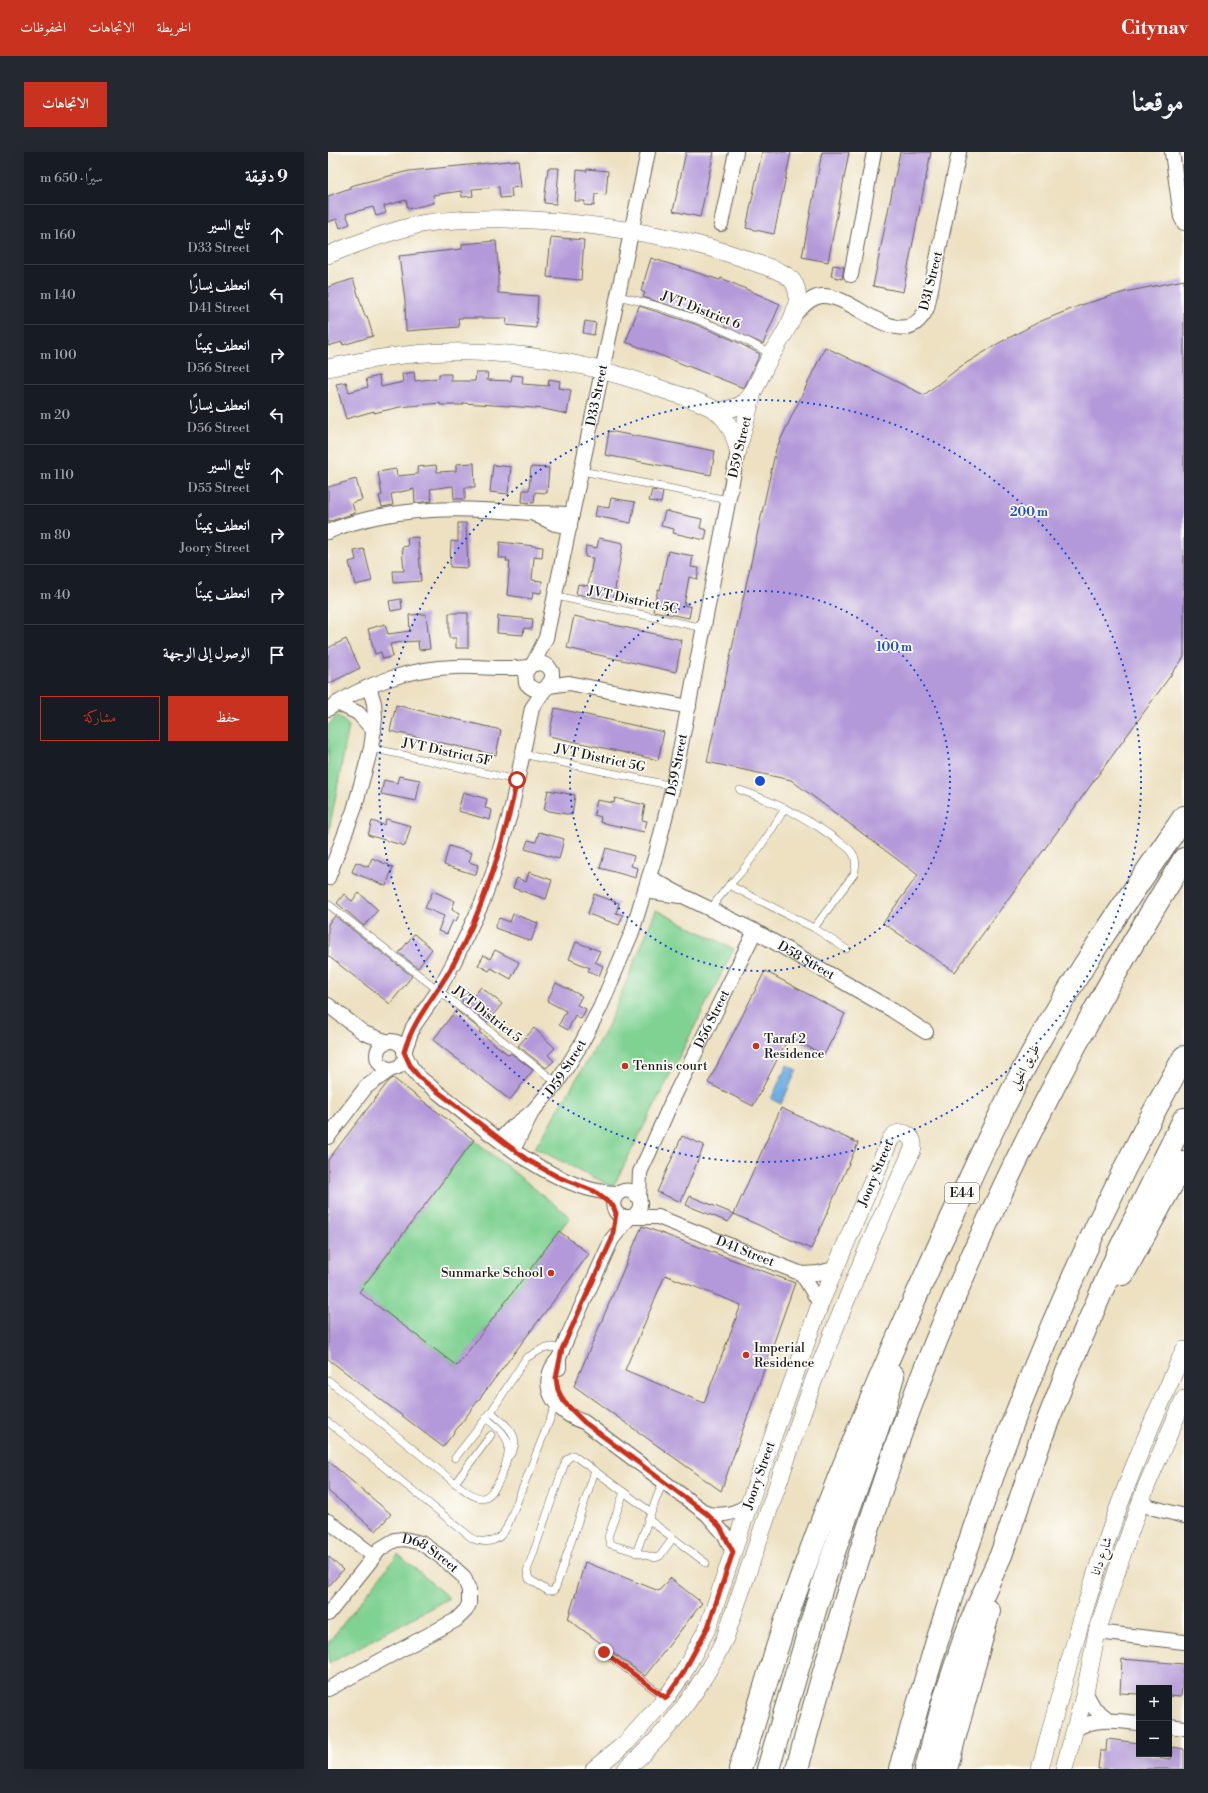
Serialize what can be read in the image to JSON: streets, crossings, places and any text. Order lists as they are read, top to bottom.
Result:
{
  "streets": {
    "highway": ["طريق الخيل", "E44"],
    "street": [
      "D31 Street",
      "D33 Street",
      "D59 Street",
      "D58 Street",
      "D56 Street",
      "Joory Street",
      "D41 Street",
      "شارع دانا",
      "D68 Street"
    ],
    "lane": [
      "JVT District 6",
      "JVT District 5C",
      "JVT District 5F",
      "JVT District 5G",
      "JVT District 5"
    ]
  },
  "crossings": [
    ["JVT District 6", "D33 Street"],
    ["D33 Street", "JVT District 5C"],
    ["D59 Street", "JVT District 5C"],
    ["D59 Street", "JVT District 5G"],
    ["D59 Street", "D58 Street"],
    ["D59 Street", "JVT District 5"],
    ["D58 Street", "D56 Street"],
    ["D56 Street", "D41 Street"],
    ["Joory Street", "D41 Street"]
  ],
  "places": [
    "Taraf 2 Residence",
    "Tennis court",
    "Sunmarke School",
    "Imperial Residence"
  ],
  "page": {
    "header": "Citynav",
    "nav": ["الخريطة", "الاتجاهات", "المحفوظات"],
    "title": "موقعنا",
    "buttons": [
      "الاتجاهات",
      ["حفظ", "مشاركة"]
    ],
    "heading": ["9 دقيقة", "سيرًا · 650 m"],
    "list": [
      ["تابع السير", "D33 Street", "160 m"],
      ["انعطف يسارًا", "D41 Street", "140 m"],
      ["انعطف يمينًا", "D56 Street", "100 m"],
      ["انعطف يسارًا", "D56 Street", "20 m"],
      ["تابع السير", "D55 Street", "110 m"],
      ["انعطف يمينًا", "Joory Street", "80 m"],
      ["انعطف يمينًا", "40 m"],
      "الوصول إلى الوجهة"
    ],
    "map_buttons": ["+", "−"]
  },
  "rings": ["200 m", "100 m"]
}
